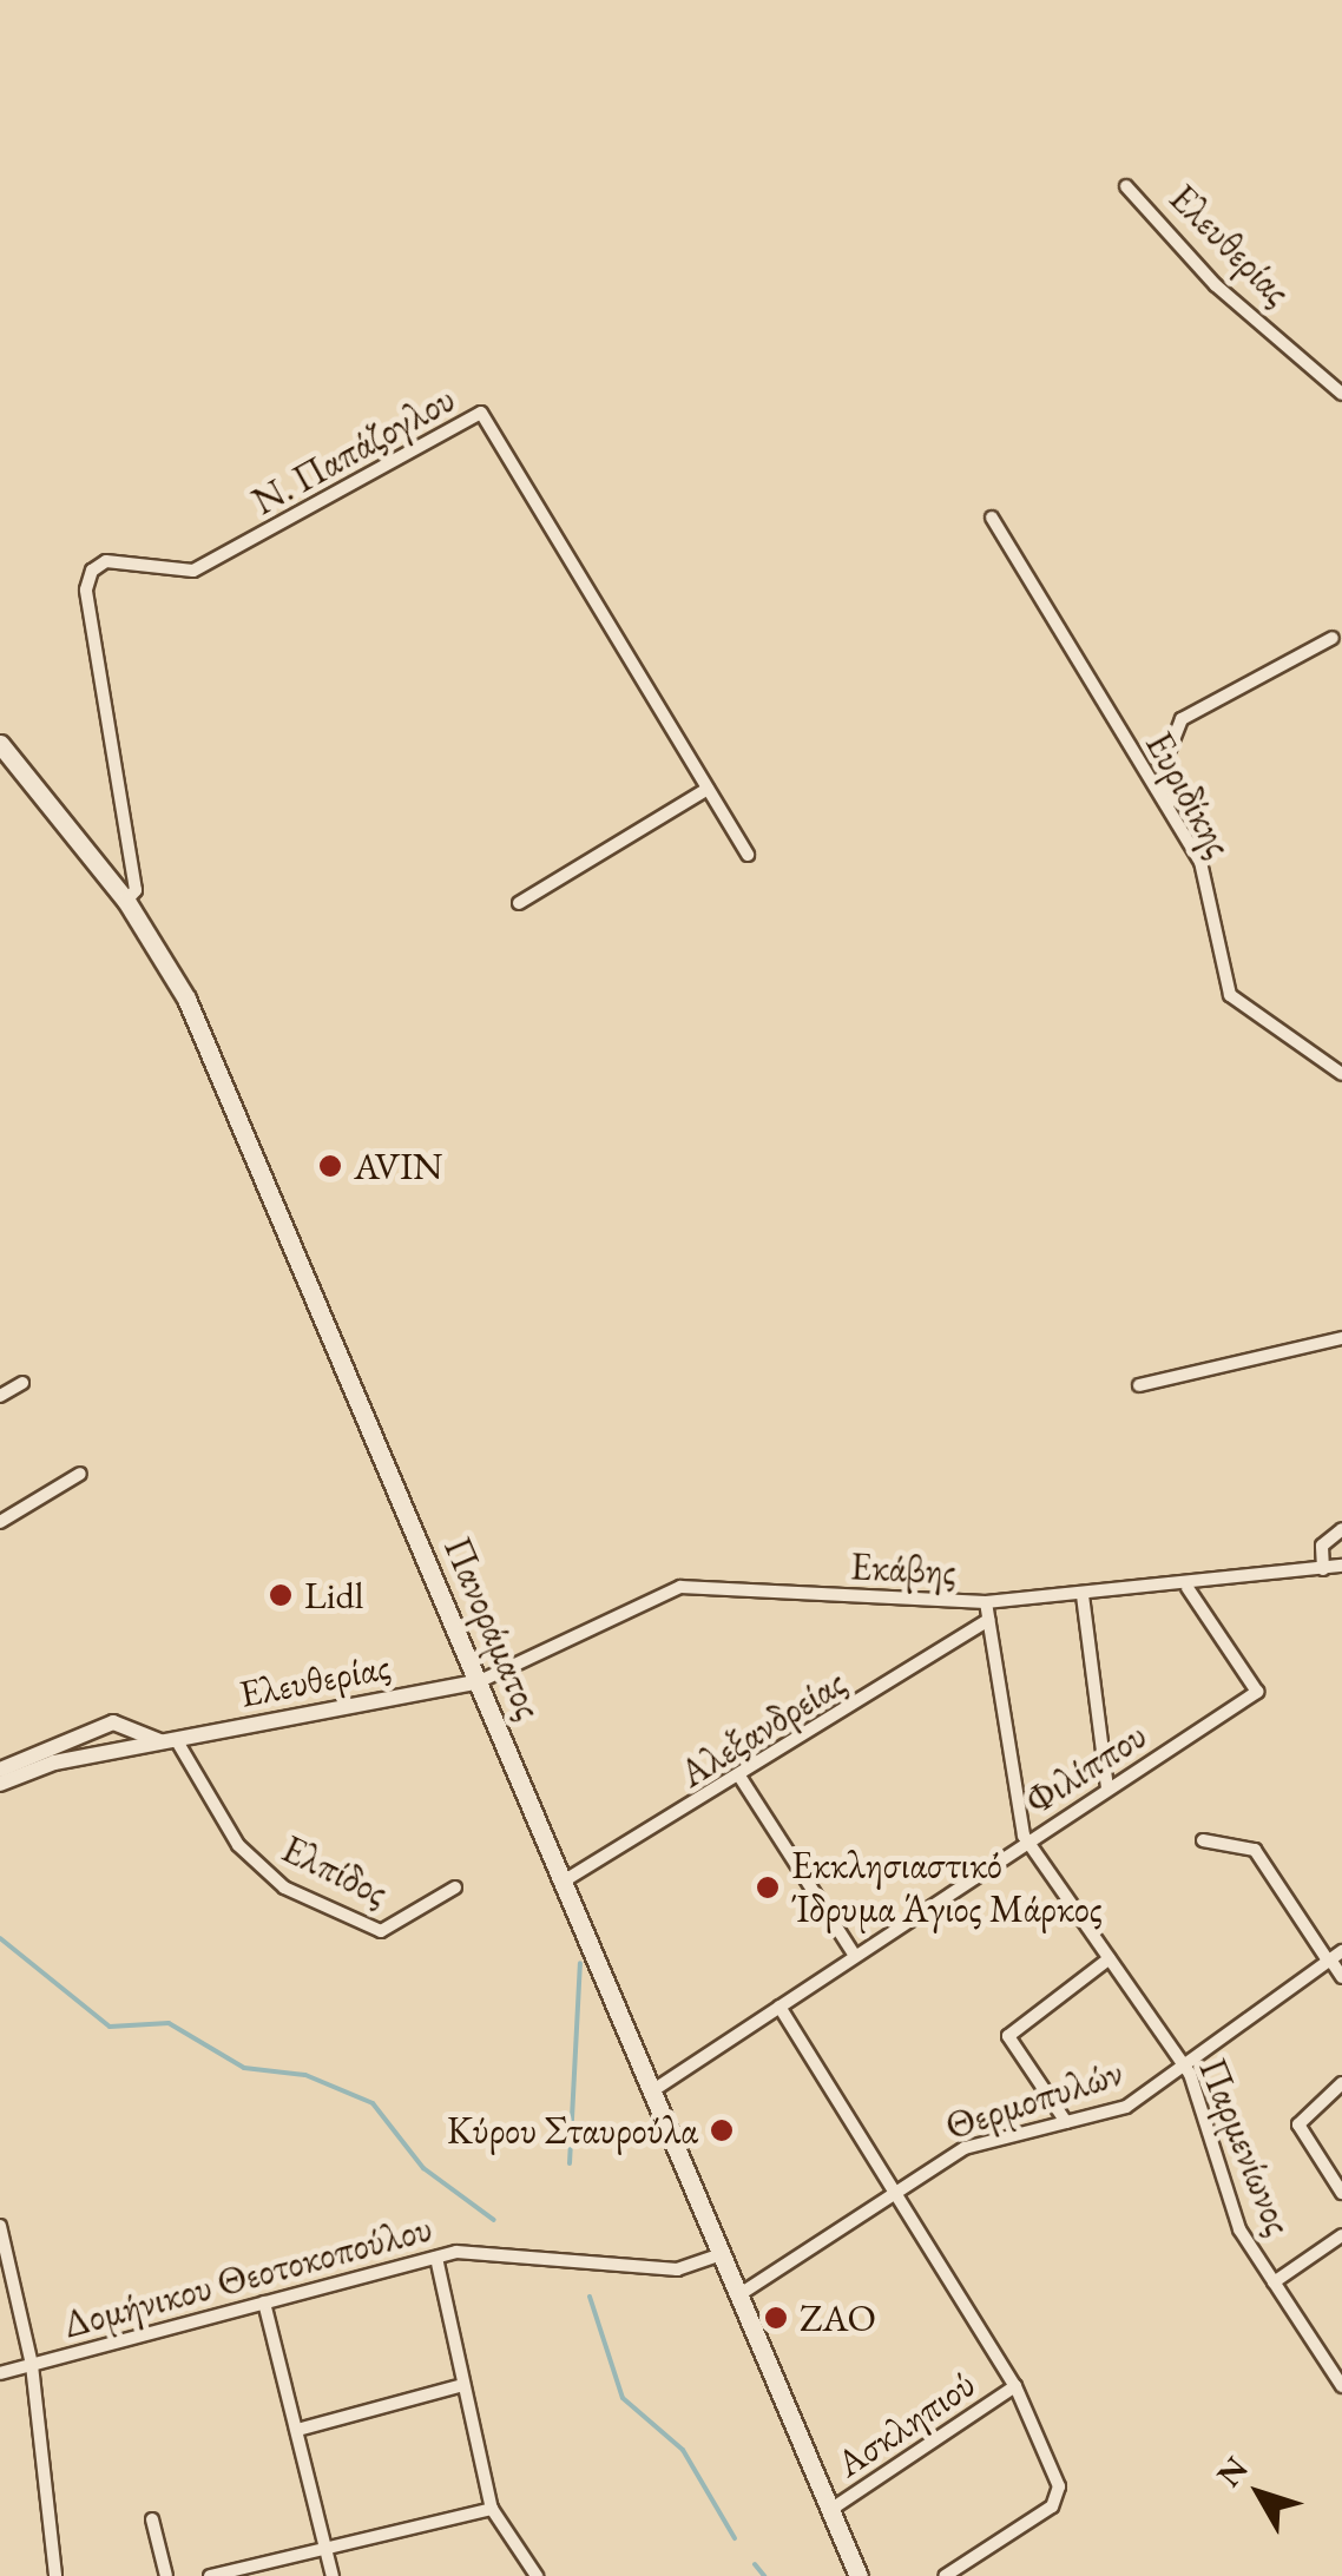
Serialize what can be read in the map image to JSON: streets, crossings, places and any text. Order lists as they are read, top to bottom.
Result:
{
  "streets": {
    "main road": ["Πανοράματος"],
    "street": [
      "Ελευθερίας",
      "Ν. Παπάζογλου",
      "Ευριδίκης",
      "Εκάβης",
      "Αλεξανδρείας",
      "Φιλίππου",
      "Ελπίδος",
      "Θερμοπυλών",
      "Παρμενίωνος",
      "Δομήνικου Θεοτοκοπούλου",
      "Ασκληπιού"
    ]
  },
  "crossings": [
    ["Ελευθερίας", "Εκάβης"],
    ["Ελευθερίας", "Πανοράματος"],
    ["Ελευθερίας", "Ελπίδος"],
    ["Ν. Παπάζογλου", "Πανοράματος"],
    ["Εκάβης", "Πανοράματος"],
    ["Εκάβης", "Φιλίππου"],
    ["Εκάβης", "Παρμενίωνος"],
    ["Πανοράματος", "Αλεξανδρείας"],
    ["Πανοράματος", "Φιλίππου"],
    ["Πανοράματος", "Θερμοπυλών"],
    ["Πανοράματος", "Δομήνικου Θεοτοκοπούλου"],
    ["Πανοράματος", "Ασκληπιού"],
    ["Αλεξανδρείας", "Παρμενίωνος"],
    ["Φιλίππου", "Παρμενίωνος"],
    ["Θερμοπυλών", "Παρμενίωνος"]
  ],
  "places": [
    "AVIN",
    "Lidl",
    "Εκκλησιαστικό Ίδρυμα Άγιος Μάρκος",
    "Κύρου Σταυρούλα",
    "ZAO"
  ],
  "north": "top left"
}
